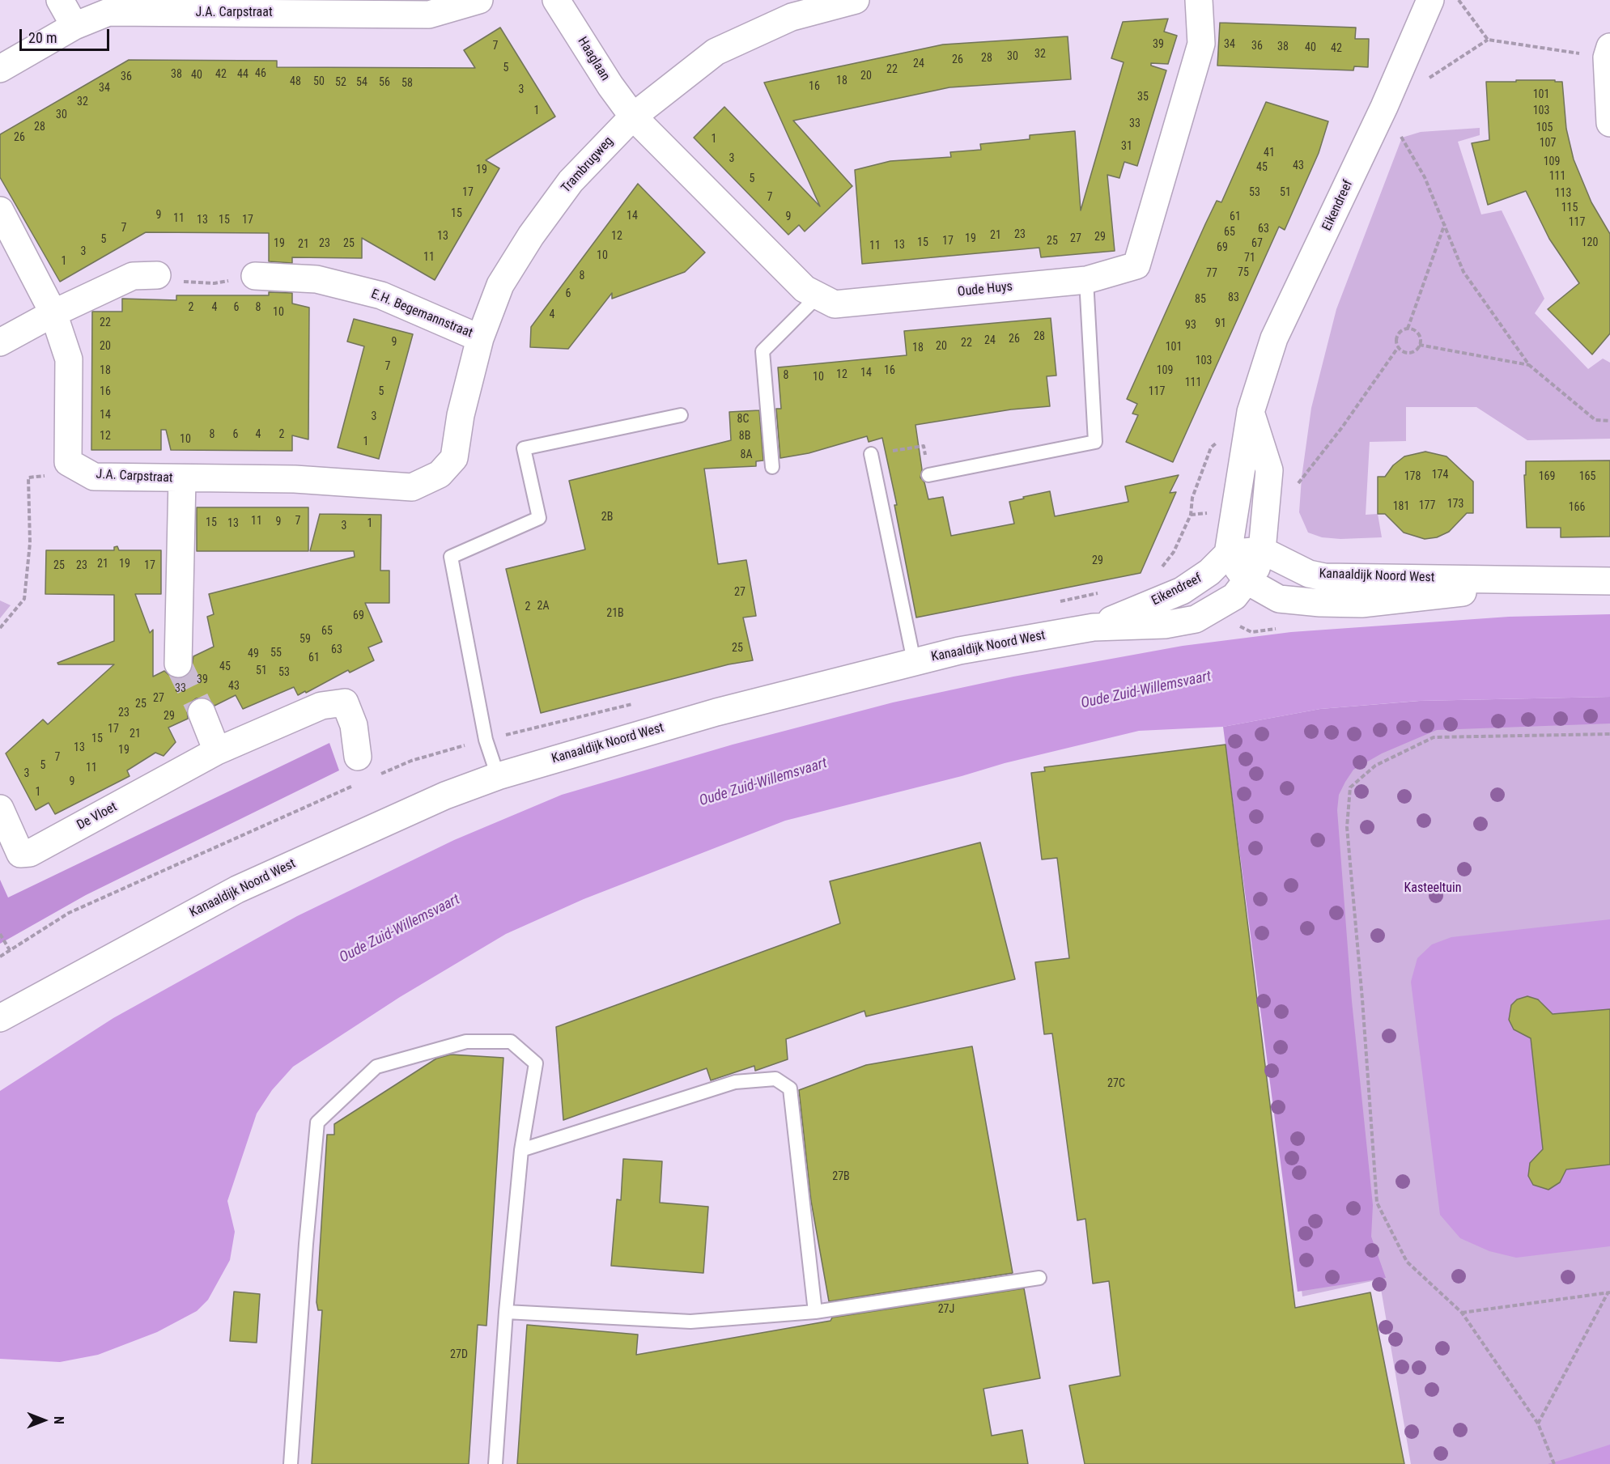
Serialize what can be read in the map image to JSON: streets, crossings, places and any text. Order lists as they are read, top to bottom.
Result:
{
  "streets": {
    "street": [
      "J.A. Carpstraat",
      "Haaglaan",
      "Trambrugweg",
      "Eikendreef",
      "Oude Huys",
      "E.H. Begemannstraat",
      "Kanaaldijk Noord West",
      "De Vloet"
    ]
  },
  "crossings": [
    ["J.A. Carpstraat", "Trambrugweg"],
    ["Haaglaan", "Trambrugweg"],
    ["Haaglaan", "Oude Huys"],
    ["Trambrugweg", "Oude Huys"],
    ["Trambrugweg", "E.H. Begemannstraat"],
    ["Eikendreef", "Kanaaldijk Noord West"]
  ],
  "water": ["Oude Zuid-Willemsvaart"],
  "parks": ["Kasteeltuin"],
  "house_numbers": [
    "39",
    "34",
    "7",
    "36",
    "38",
    "40",
    "42",
    "32",
    "30",
    "28",
    "26",
    "24",
    "5",
    "22",
    "46",
    "38",
    "42",
    "44",
    "40",
    "20",
    "36",
    "18",
    "48",
    "50",
    "52",
    "54",
    "56",
    "58",
    "16",
    "34",
    "3",
    "101",
    "35",
    "32",
    "1",
    "103",
    "30",
    "33",
    "28",
    "105",
    "26",
    "1",
    "107",
    "31",
    "41",
    "3",
    "109",
    "43",
    "45",
    "19",
    "111",
    "5",
    "17",
    "53",
    "51",
    "113",
    "7",
    "115",
    "15",
    "9",
    "14",
    "9",
    "61",
    "11",
    "13",
    "15",
    "17",
    "117",
    "7",
    "63",
    "65",
    "23",
    "21",
    "13",
    "12",
    "29",
    "19",
    "27",
    "5",
    "17",
    "25",
    "15",
    "120",
    "19",
    "23",
    "25",
    "67",
    "21",
    "13",
    "11",
    "69",
    "3",
    "10",
    "11",
    "71",
    "1",
    "75",
    "77",
    "8",
    "6",
    "83",
    "85",
    "2",
    "4",
    "6",
    "8",
    "10",
    "4",
    "22",
    "91",
    "93",
    "28",
    "26",
    "24",
    "9",
    "22",
    "20",
    "20",
    "101",
    "18",
    "103",
    "7",
    "18",
    "16",
    "109",
    "14",
    "12",
    "8",
    "10",
    "111",
    "16",
    "5",
    "117",
    "14",
    "3",
    "8C",
    "8",
    "6",
    "4",
    "2",
    "12",
    "8B",
    "10",
    "1",
    "8A",
    "174",
    "178",
    "169",
    "165",
    "173",
    "177",
    "181",
    "166",
    "2B",
    "11",
    "7",
    "9",
    "15",
    "13",
    "1",
    "3",
    "29",
    "21",
    "19",
    "25",
    "23",
    "17",
    "27",
    "2A",
    "2",
    "21B",
    "69",
    "65",
    "59",
    "25",
    "63",
    "55",
    "49",
    "61",
    "45",
    "51",
    "53",
    "39",
    "43",
    "33",
    "27",
    "25",
    "23",
    "29",
    "17",
    "21",
    "15",
    "13",
    "19",
    "7",
    "5",
    "11",
    "3",
    "9",
    "1",
    "27C",
    "27B",
    "27J",
    "27D"
  ],
  "scale_bar": "20 m",
  "north": "right"
}
